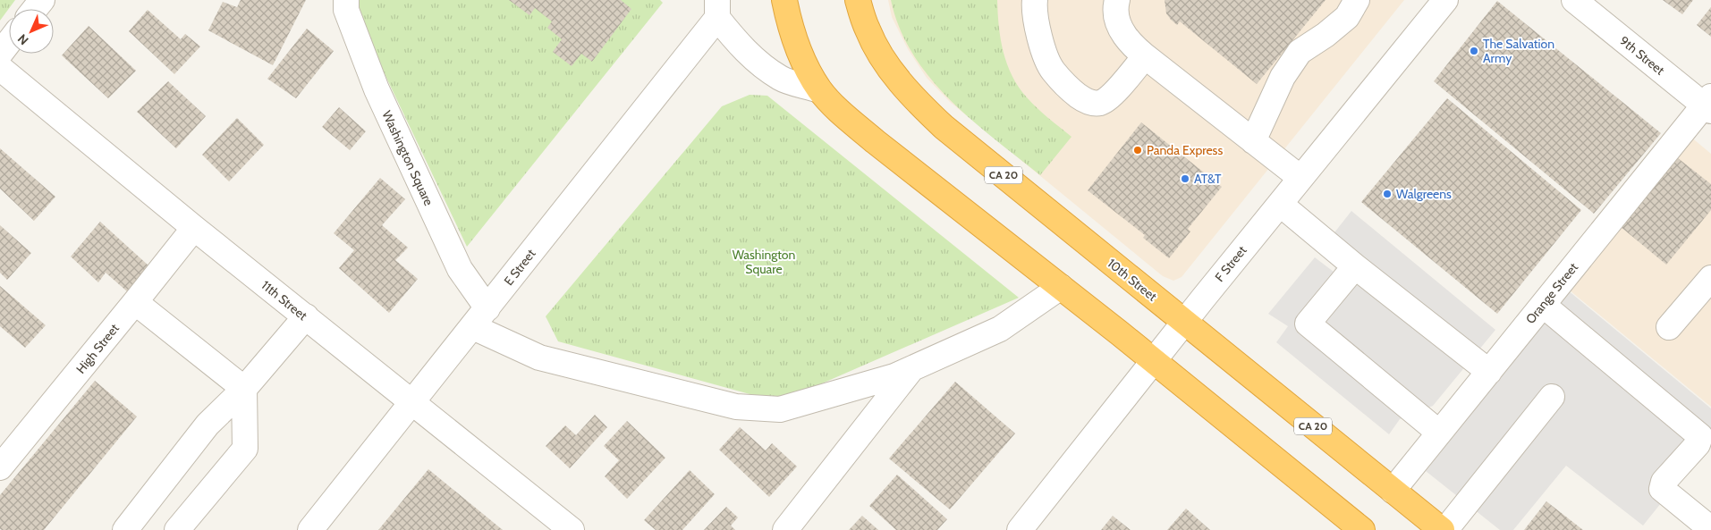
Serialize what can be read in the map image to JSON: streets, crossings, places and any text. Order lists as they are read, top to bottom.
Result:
{
  "streets": {
    "highway": ["CA 20", "10th Street"],
    "street": [
      "9th Street",
      "Washington Square",
      "F Street",
      "E Street",
      "Orange Street",
      "11th Street",
      "High Street"
    ]
  },
  "crossings": [
    ["9th Street", "Orange Street"],
    ["Washington Square", "E Street"],
    ["F Street", "10th Street"],
    ["E Street", "11th Street"],
    ["10th Street", "Orange Street"],
    ["11th Street", "High Street"]
  ],
  "parks": ["Washington Square"],
  "places": [
    "The Salvation Army",
    "Panda Express",
    "AT&T",
    "Walgreens"
  ],
  "north": "bottom left"
}
